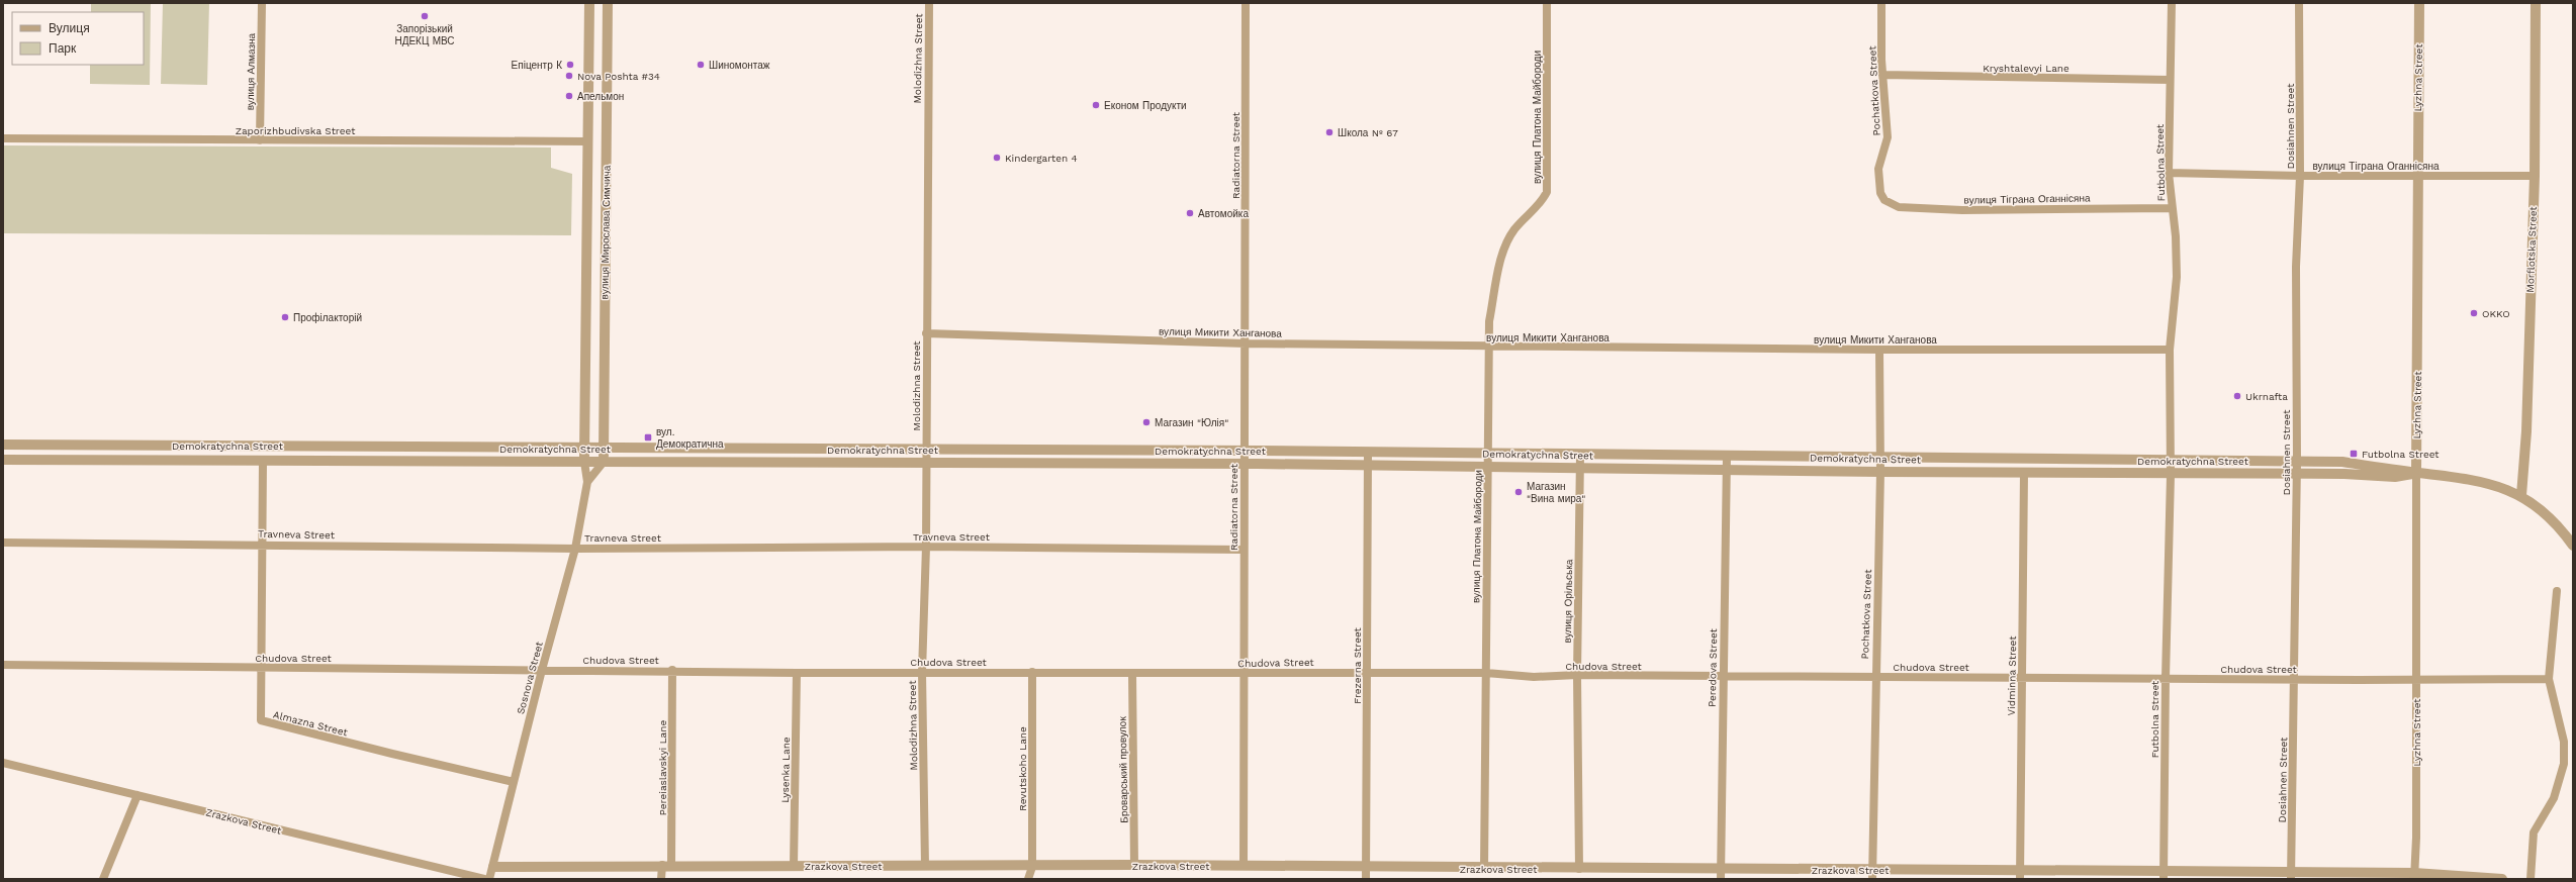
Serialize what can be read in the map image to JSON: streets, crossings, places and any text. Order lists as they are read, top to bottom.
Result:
{
  "streets": {
    "street": [
      "Molodizhna Street",
      "Kryshtalevyi Lane",
      "вулиця Алмазна",
      "Lyzhna Street",
      "Pochatkova Street",
      "вулиця Платона Майбороди",
      "Dosiahnen Street",
      "Zaporizhbudivska Street",
      "Radiatorna Street",
      "Futbolna Street",
      "вулиця Тіграна Оганнісяна",
      "вулиця Мирослава Симчича",
      "Morflotska Street",
      "вулиця Микити Ханганова",
      "Demokratychna Street",
      "Travneva Street",
      "вулиця Орільська",
      "Chudova Street",
      "Frezerna Street",
      "Peredova Street",
      "Vidminna Street",
      "Sosnova Street",
      "Almazna Street",
      "Pereiaslavskyi Lane",
      "Revutskoho Lane",
      "Lysenka Lane",
      "Броварський провулок",
      "Zrazkova Street"
    ]
  },
  "crossings": [
    ["Molodizhna Street", "вулиця Микити Ханганова"],
    ["Molodizhna Street", "Demokratychna Street"],
    ["Molodizhna Street", "Travneva Street"],
    ["Molodizhna Street", "Chudova Street"],
    ["Molodizhna Street", "Zrazkova Street"],
    ["Kryshtalevyi Lane", "Pochatkova Street"],
    ["Kryshtalevyi Lane", "Futbolna Street"],
    ["вулиця Алмазна", "Zaporizhbudivska Street"],
    ["Lyzhna Street", "вулиця Тіграна Оганнісяна"],
    ["Lyzhna Street", "Demokratychna Street"],
    ["Lyzhna Street", "Chudova Street"],
    ["Lyzhna Street", "Zrazkova Street"],
    ["Pochatkova Street", "вулиця Тіграна Оганнісяна"],
    ["Pochatkova Street", "вулиця Микити Ханганова"],
    ["Pochatkova Street", "Demokratychna Street"],
    ["Pochatkova Street", "Chudova Street"],
    ["Pochatkova Street", "Zrazkova Street"],
    ["вулиця Платона Майбороди", "вулиця Микити Ханганова"],
    ["вулиця Платона Майбороди", "Demokratychna Street"],
    ["вулиця Платона Майбороди", "Chudova Street"],
    ["вулиця Платона Майбороди", "Zrazkova Street"],
    ["Dosiahnen Street", "вулиця Тіграна Оганнісяна"],
    ["Dosiahnen Street", "Demokratychna Street"],
    ["Dosiahnen Street", "Chudova Street"],
    ["Dosiahnen Street", "Zrazkova Street"],
    ["Zaporizhbudivska Street", "вулиця Мирослава Симчича"],
    ["Radiatorna Street", "вулиця Микити Ханганова"],
    ["Radiatorna Street", "Demokratychna Street"],
    ["Radiatorna Street", "Travneva Street"],
    ["Radiatorna Street", "Chudova Street"],
    ["Radiatorna Street", "Zrazkova Street"],
    ["Futbolna Street", "вулиця Тіграна Оганнісяна"],
    ["Futbolna Street", "вулиця Микити Ханганова"],
    ["Futbolna Street", "Demokratychna Street"],
    ["Futbolna Street", "Chudova Street"],
    ["Futbolna Street", "Zrazkova Street"],
    ["вулиця Тіграна Оганнісяна", "Morflotska Street"],
    ["вулиця Мирослава Симчича", "Demokratychna Street"],
    ["вулиця Мирослава Симчича", "Sosnova Street"],
    ["Morflotska Street", "Demokratychna Street"],
    ["Demokratychna Street", "вулиця Орільська"],
    ["Demokratychna Street", "Frezerna Street"],
    ["Demokratychna Street", "Peredova Street"],
    ["Demokratychna Street", "Vidminna Street"],
    ["Demokratychna Street", "Sosnova Street"],
    ["Demokratychna Street", "Almazna Street"],
    ["Travneva Street", "Sosnova Street"],
    ["Travneva Street", "Almazna Street"],
    ["вулиця Орільська", "Chudova Street"],
    ["вулиця Орільська", "Zrazkova Street"],
    ["Chudova Street", "Frezerna Street"],
    ["Chudova Street", "Peredova Street"],
    ["Chudova Street", "Vidminna Street"],
    ["Chudova Street", "Sosnova Street"],
    ["Chudova Street", "Almazna Street"],
    ["Chudova Street", "Pereiaslavskyi Lane"],
    ["Chudova Street", "Revutskoho Lane"],
    ["Chudova Street", "Lysenka Lane"],
    ["Chudova Street", "Броварський провулок"],
    ["Frezerna Street", "Zrazkova Street"],
    ["Peredova Street", "Zrazkova Street"],
    ["Vidminna Street", "Zrazkova Street"],
    ["Sosnova Street", "Almazna Street"],
    ["Sosnova Street", "Zrazkova Street"],
    ["Pereiaslavskyi Lane", "Zrazkova Street"],
    ["Revutskoho Lane", "Zrazkova Street"],
    ["Lysenka Lane", "Zrazkova Street"],
    ["Броварський провулок", "Zrazkova Street"]
  ],
  "places": {
    "other": [
      "Запорізький НДЕКЦ МВС",
      "Епіцентр К",
      "Шиномонтаж",
      "Nova Poshta #34",
      "Апельмон",
      "Економ Продукти",
      "Школа № 67",
      "Kindergarten 4",
      "Автомойка",
      "OKKO",
      "Профілакторій",
      "Ukrnafta",
      "Магазин \"Юлія\"",
      "Магазин \"Вина мира\""
    ],
    "transit": ["вул. Демократична", "Futbolna Street"]
  },
  "legend": ["Вулиця", "Парк"]
}
